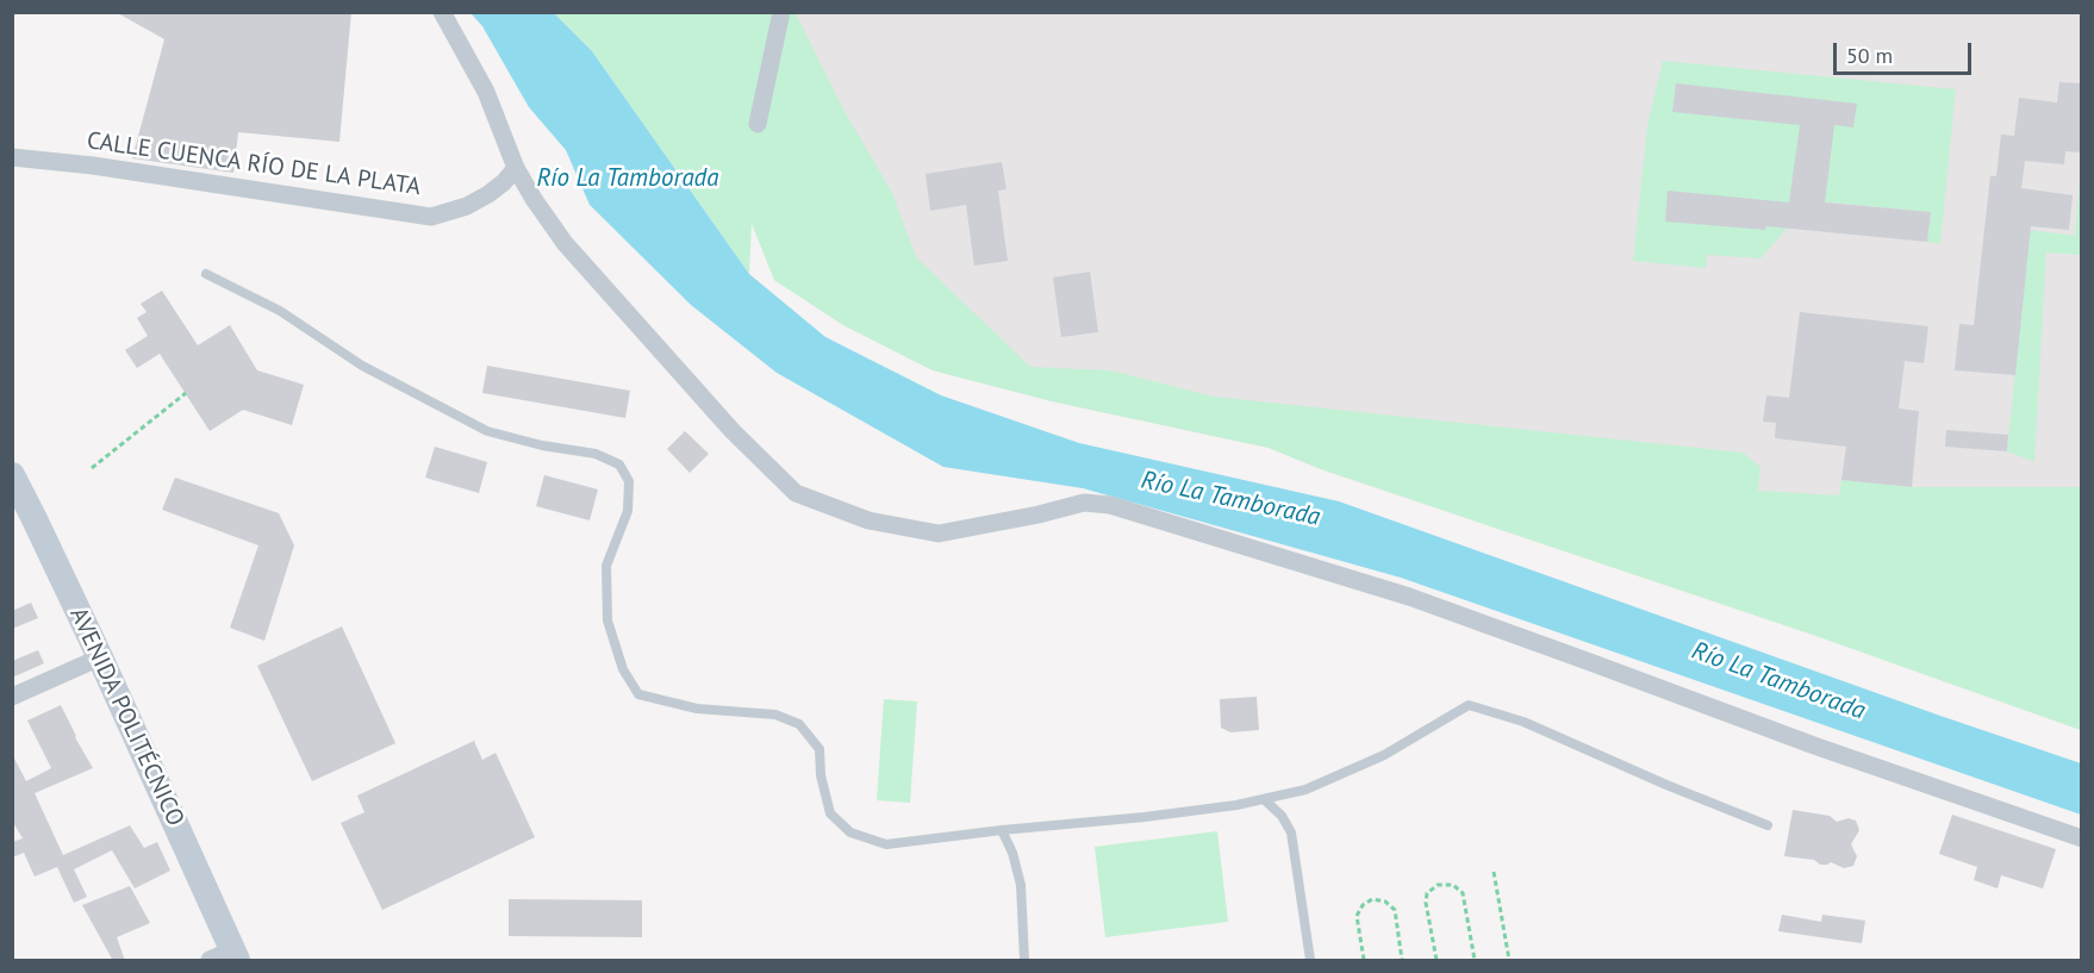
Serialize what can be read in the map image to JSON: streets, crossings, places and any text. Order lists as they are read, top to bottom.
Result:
{
  "streets": {
    "main road": ["AVENIDA POLITÉCNICO"],
    "street": ["CALLE CUENCA RÍO DE LA PLATA"]
  },
  "water": ["Río La Tamborada"],
  "scale_bar": "50 m"
}
